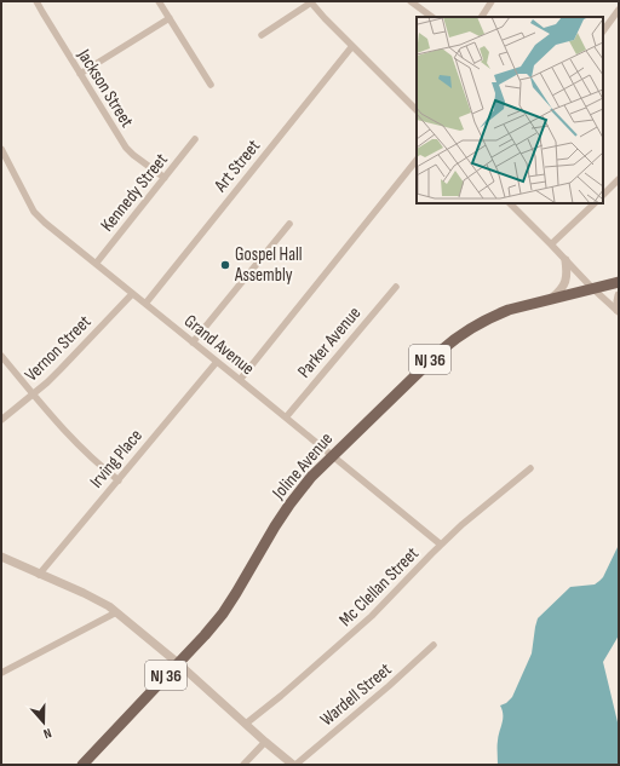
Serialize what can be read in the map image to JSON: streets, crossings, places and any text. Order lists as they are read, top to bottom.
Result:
{
  "streets": {
    "main road": ["NJ 36", "Joline Avenue"],
    "street": [
      "Jackson Street",
      "Art Street",
      "Kennedy Street",
      "Parker Avenue",
      "Grand Avenue",
      "Vernon Street",
      "Irving Place",
      "Mc Clellan Street",
      "Wardell Street"
    ]
  },
  "crossings": [
    ["Jackson Street", "Kennedy Street"],
    ["Art Street", "Grand Avenue"],
    ["Kennedy Street", "Grand Avenue"],
    ["Parker Avenue", "Grand Avenue"],
    ["Grand Avenue", "Vernon Street"],
    ["Grand Avenue", "Irving Place"],
    ["Grand Avenue", "Joline Avenue"],
    ["Grand Avenue", "Mc Clellan Street"]
  ],
  "places": ["Gospel Hall Assembly"],
  "north": "bottom"
}
